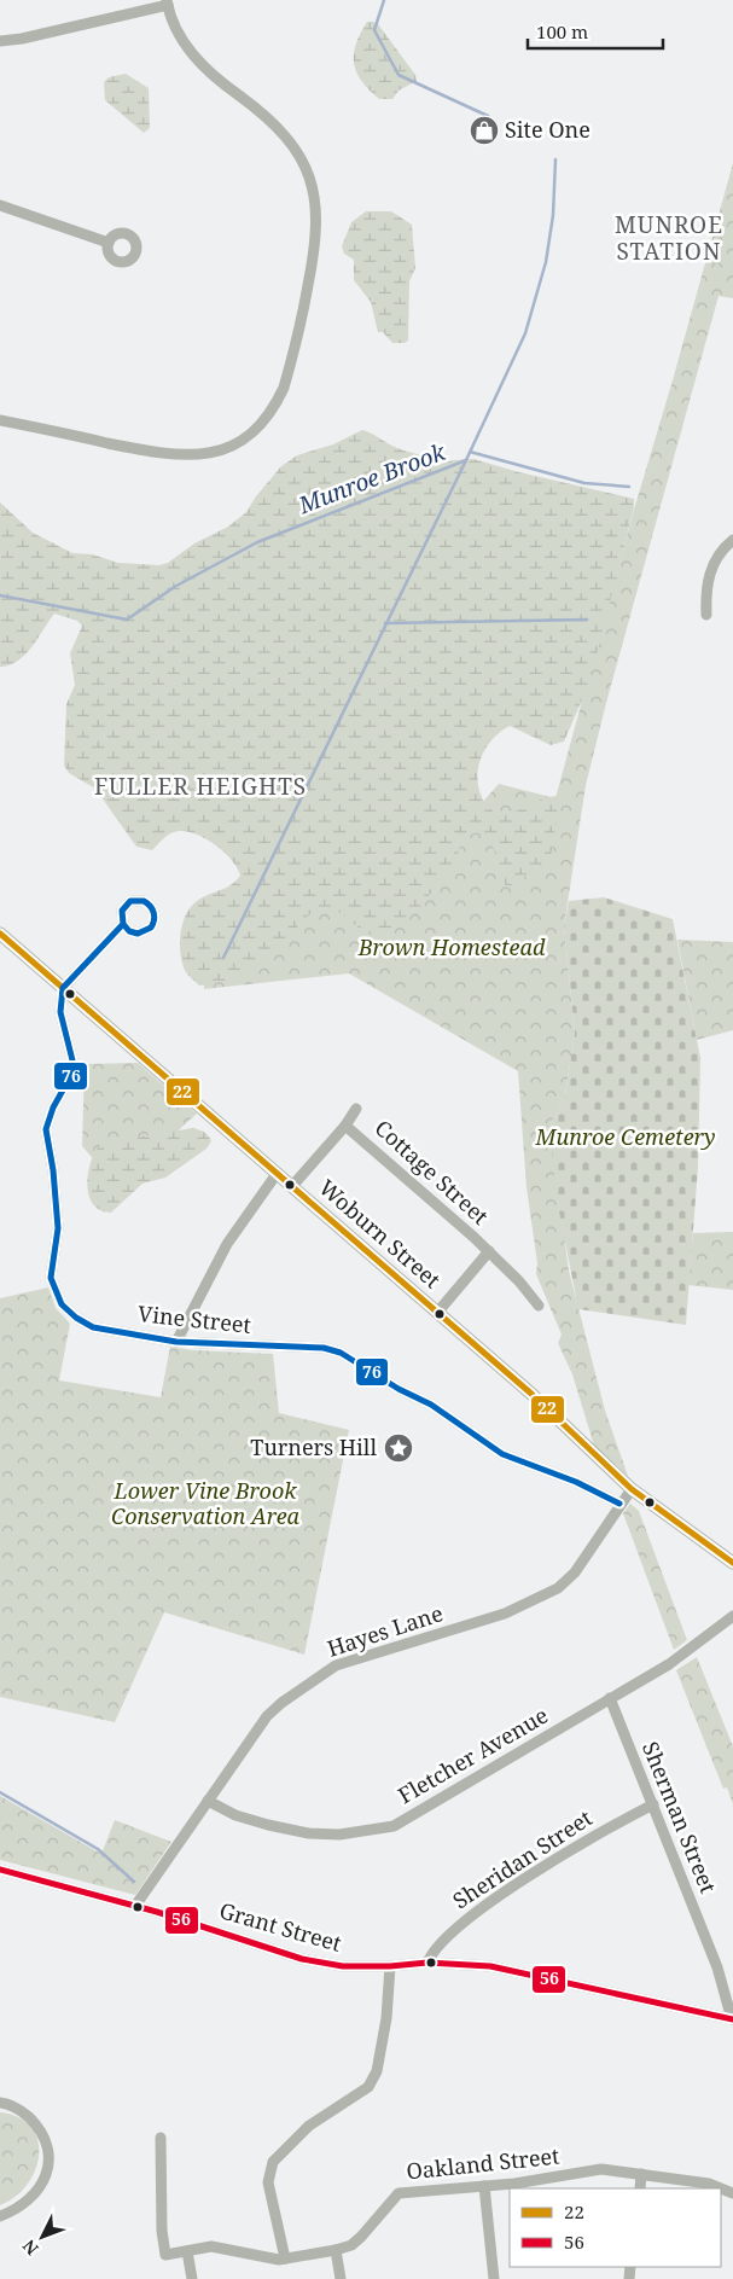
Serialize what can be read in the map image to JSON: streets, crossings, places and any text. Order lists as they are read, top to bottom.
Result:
{
  "streets": {
    "main road": ["Woburn Street"],
    "street": [
      "Cottage Street",
      "Vine Street",
      "Hayes Lane",
      "Fletcher Avenue",
      "Sherman Street",
      "Sheridan Street",
      "Grant Street",
      "Oakland Street"
    ]
  },
  "crossings": [
    ["Cottage Street", "Woburn Street"],
    ["Woburn Street", "Vine Street"],
    ["Woburn Street", "Hayes Lane"],
    ["Vine Street", "Hayes Lane"],
    ["Hayes Lane", "Fletcher Avenue"],
    ["Hayes Lane", "Grant Street"],
    ["Fletcher Avenue", "Sherman Street"],
    ["Sherman Street", "Sheridan Street"],
    ["Sherman Street", "Grant Street"],
    ["Sheridan Street", "Grant Street"]
  ],
  "districts": ["MUNROE STATION", "FULLER HEIGHTS"],
  "water": ["Munroe Brook"],
  "parks": ["Brown Homestead", "Munroe Cemetery", "Lower Vine Brook Conservation Area"],
  "places": {
    "shop": ["Site One"],
    "place": ["Turners Hill"]
  },
  "lines": ["transit line 76", "transit line 22", "transit line 56"],
  "legend": ["22", "56"],
  "scale_bar": "100 m",
  "north": "bottom left"
}
